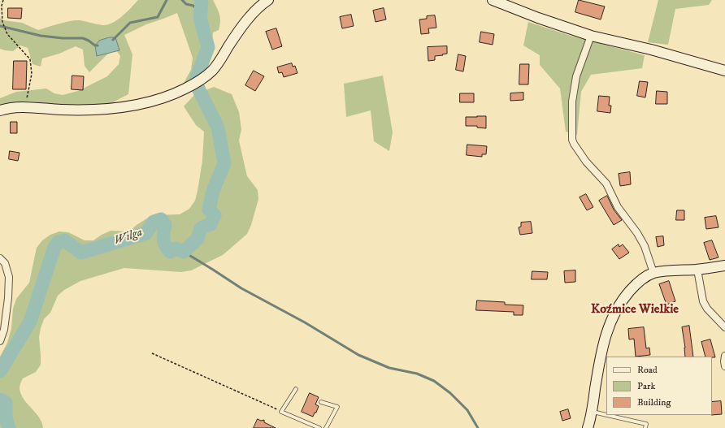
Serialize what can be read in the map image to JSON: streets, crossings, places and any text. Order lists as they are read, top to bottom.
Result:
{
  "districts": ["Koźmice Wielkie"],
  "water": ["Wilga"],
  "legend": ["Road", "Park", "Building"]
}
